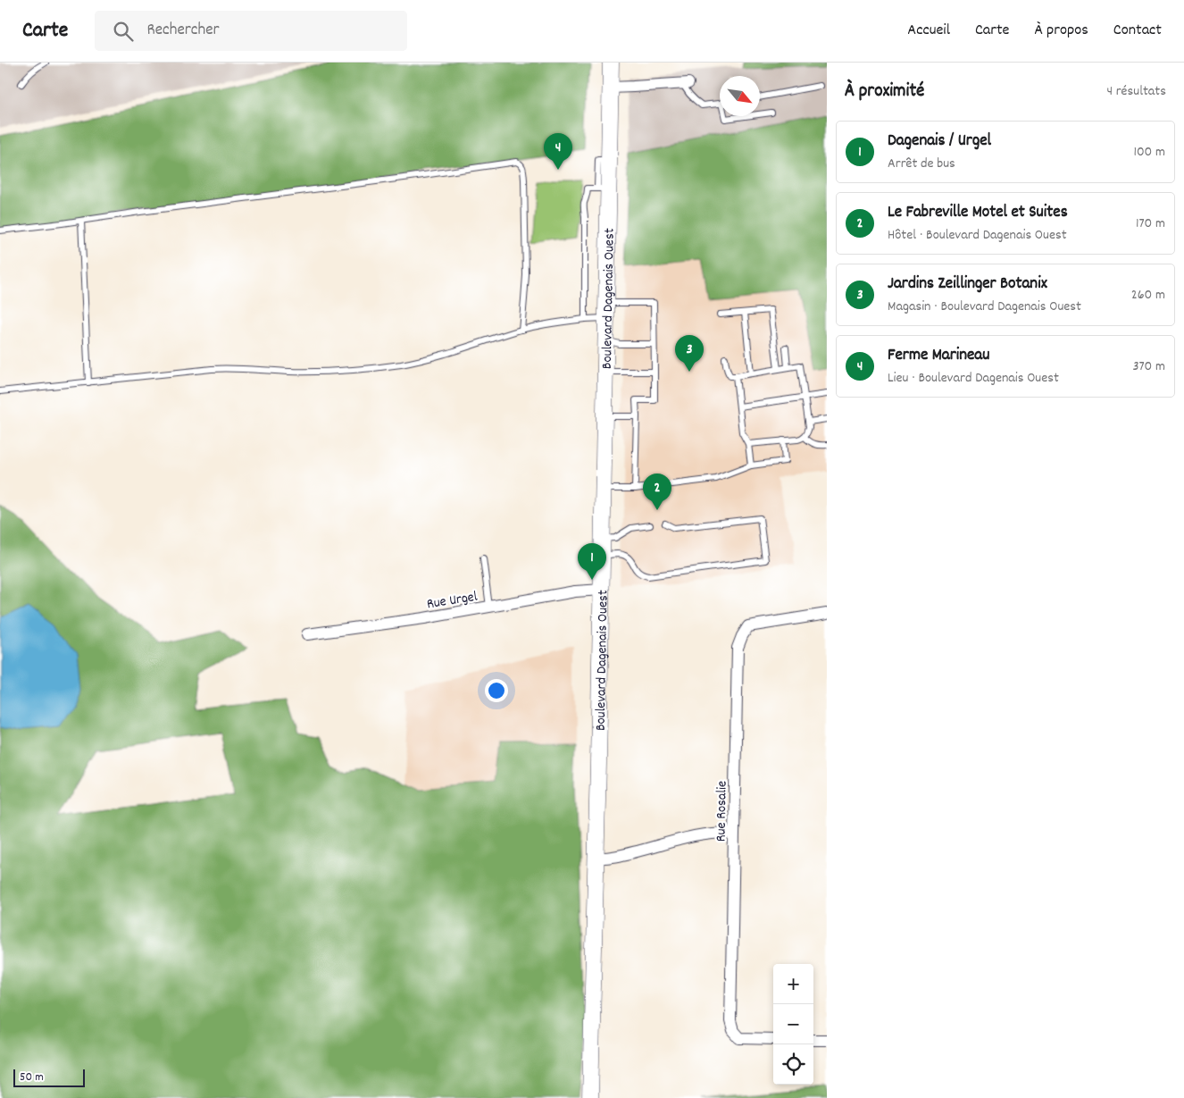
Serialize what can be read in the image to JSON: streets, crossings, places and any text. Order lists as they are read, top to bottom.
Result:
{
  "streets": {
    "main road": ["Boulevard Dagenais Ouest"],
    "street": ["Rue Urgel", "Rue Rosalie"]
  },
  "crossings": [
    ["Boulevard Dagenais Ouest", "Rue Urgel"]
  ],
  "scale_bar": "50 m",
  "north": "bottom right",
  "page": {
    "header": "Carte",
    "search": "Rechercher",
    "nav": [
      "Accueil",
      "Carte",
      "À propos",
      "Contact"
    ],
    "heading": ["À proximité", "4 résultats"],
    "list": [
      {
        "mark": "1",
        "name": "Dagenais / Urgel",
        "note": "Arrêt de bus",
        "value": "100 m"
      },
      {
        "mark": "2",
        "name": "Le Fabreville Motel et Suites",
        "note": "Hôtel · Boulevard Dagenais Ouest",
        "value": "170 m"
      },
      {
        "mark": "3",
        "name": "Jardins Zeillinger Botanix",
        "note": "Magasin · Boulevard Dagenais Ouest",
        "value": "260 m"
      },
      {
        "mark": "4",
        "name": "Ferme Marineau",
        "note": "Lieu · Boulevard Dagenais Ouest",
        "value": "370 m"
      }
    ],
    "pins": [
      "4",
      "3",
      "2",
      "1"
    ],
    "map_buttons": ["+", "−"],
    "scale": "50 m"
  }
}
